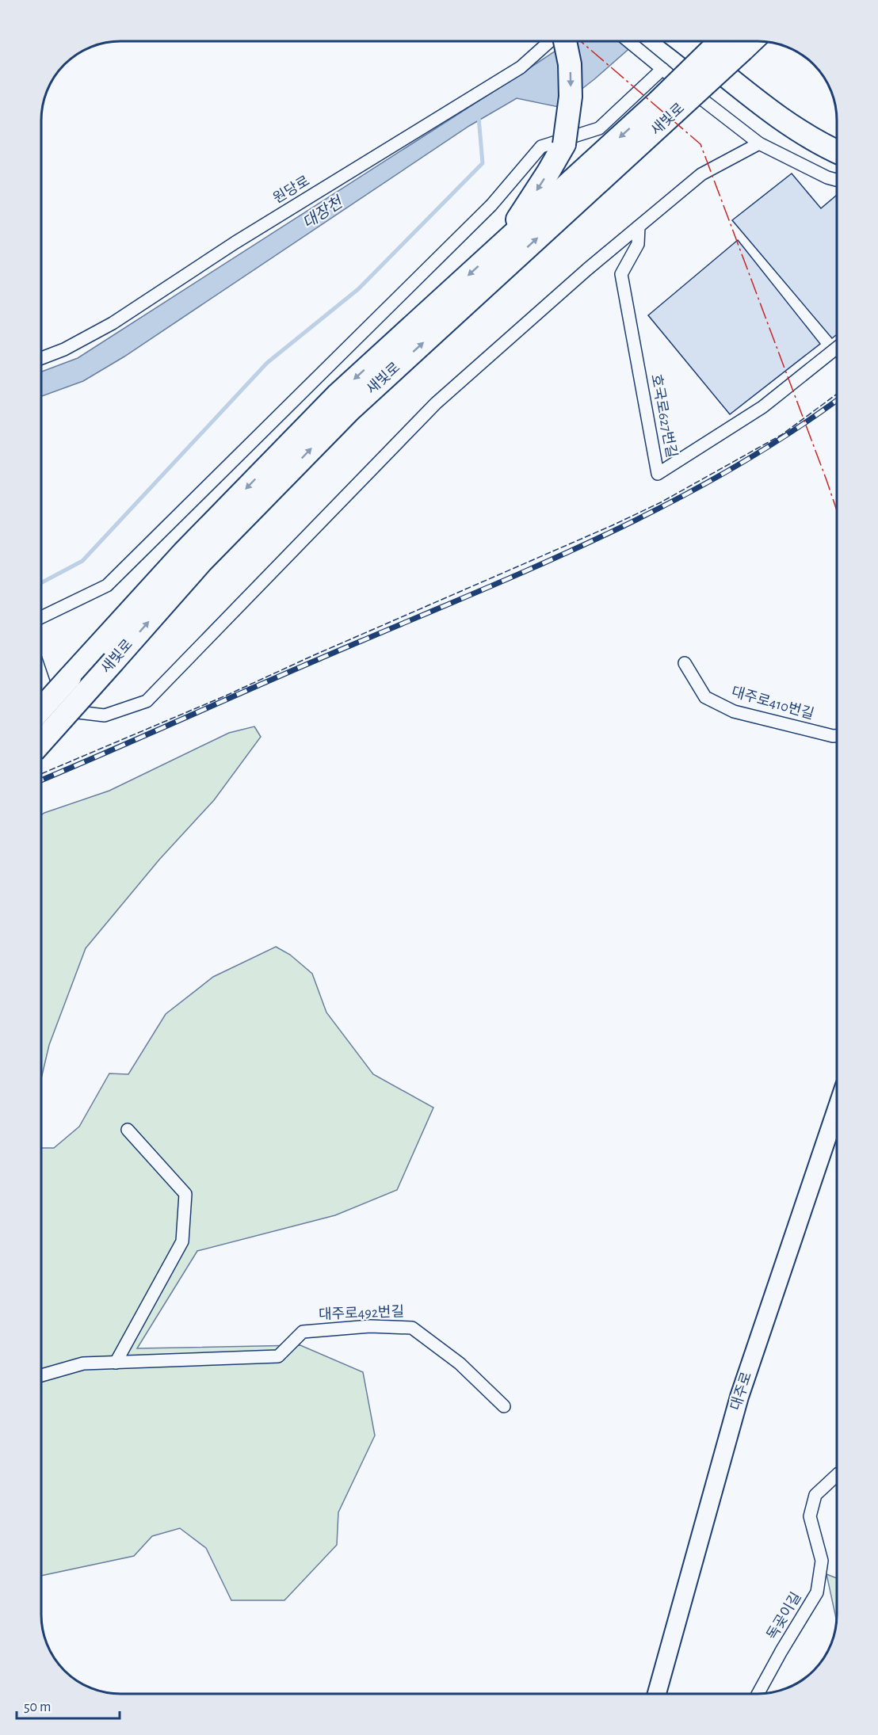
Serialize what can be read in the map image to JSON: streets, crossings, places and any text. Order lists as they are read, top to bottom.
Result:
{
  "streets": {
    "highway": ["새빛로"],
    "street": [
      "원당로",
      "호국로627번길",
      "대주로410번길",
      "대주로492번길",
      "대주로",
      "독곶이길"
    ]
  },
  "water": ["대장천"],
  "scale_bar": "50 m"
}
